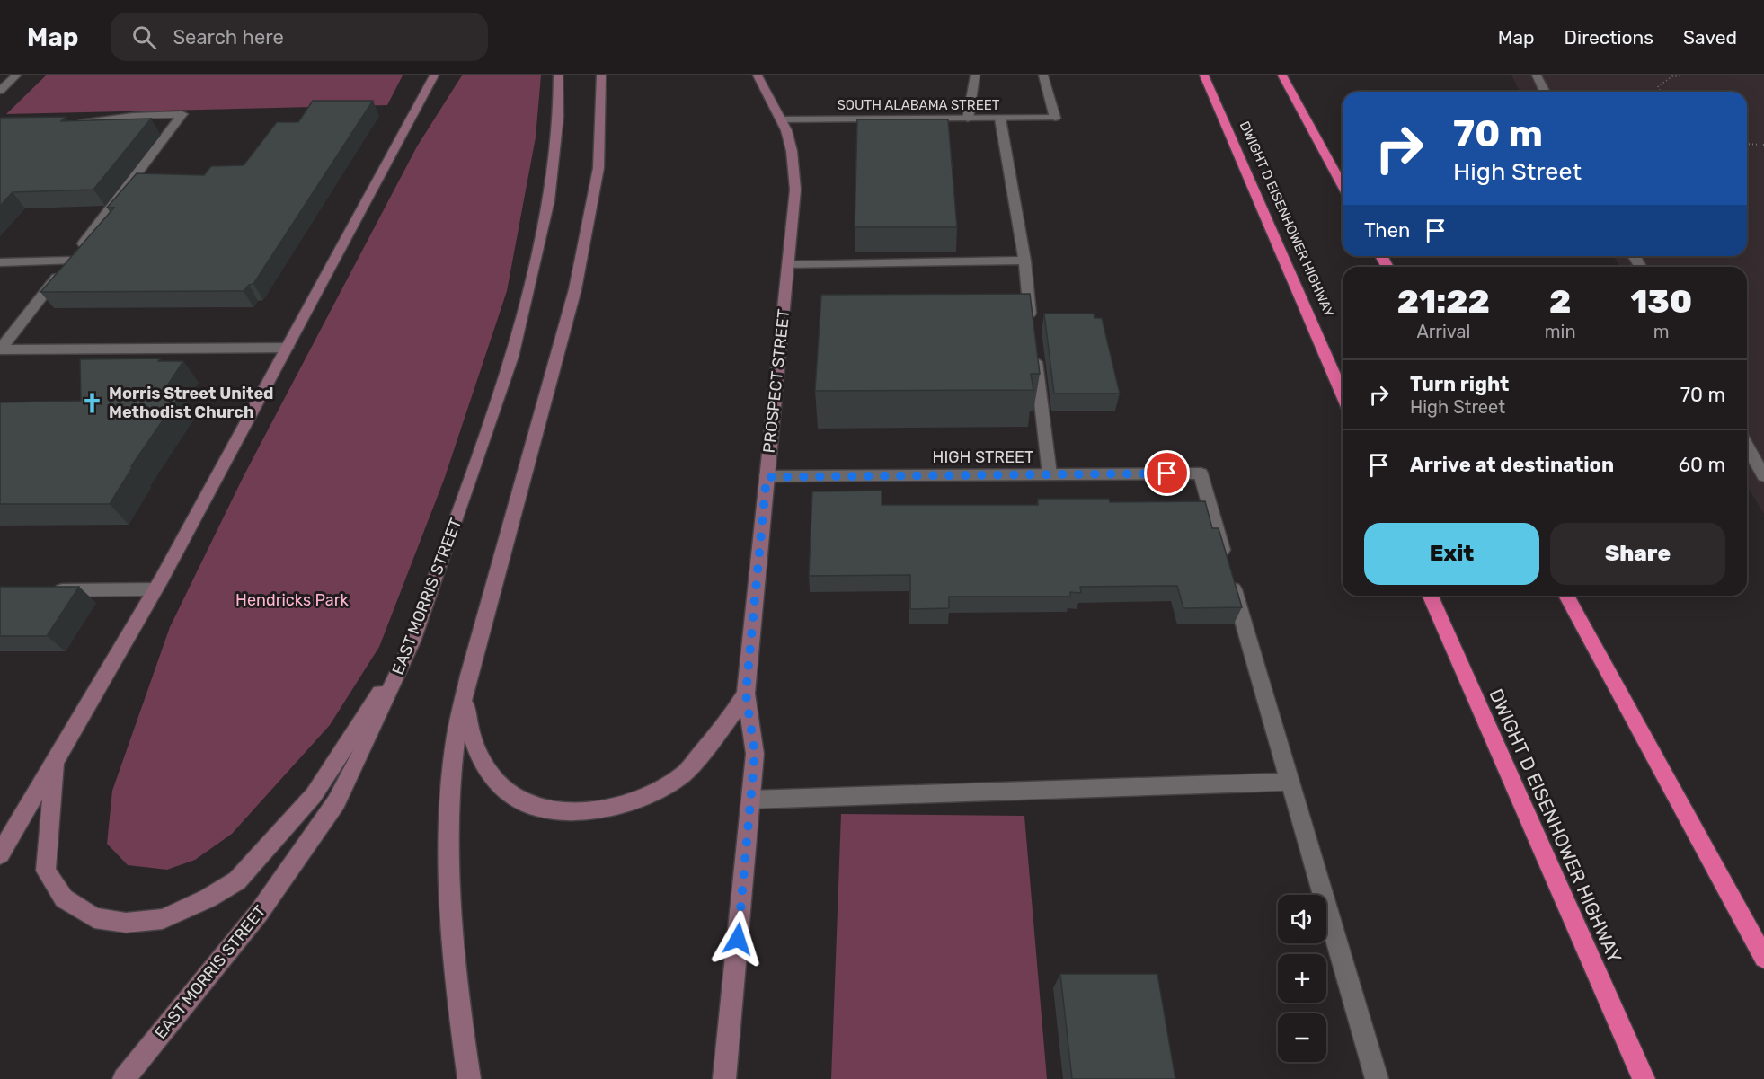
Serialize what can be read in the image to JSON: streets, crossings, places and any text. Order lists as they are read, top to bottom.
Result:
{
  "streets": {
    "highway": ["DWIGHT D EISENHOWER HIGHWAY"],
    "main road": ["PROSPECT STREET", "EAST MORRIS STREET"],
    "street": ["SOUTH ALABAMA STREET", "HIGH STREET"]
  },
  "crossings": [
    ["SOUTH ALABAMA STREET", "PROSPECT STREET"],
    ["PROSPECT STREET", "HIGH STREET"]
  ],
  "parks": ["Hendricks Park"],
  "places": {
    "church": ["Morris Street United Methodist Church"]
  },
  "page": {
    "header": "Map",
    "search": "Search here",
    "nav": ["Map", "Directions", "Saved"],
    "turn": ["70 m", "High Street"],
    "then": "Then",
    "eta": [
      "21:22",
      "Arrival",
      "2",
      "min",
      "130",
      "m"
    ],
    "list": [
      {
        "name": "Turn right",
        "note": "High Street",
        "value": "70 m"
      },
      {
        "name": "Arrive at destination",
        "value": "60 m"
      }
    ],
    "buttons": ["Exit", "Share"],
    "map_buttons": ["+", "−"]
  }
}
